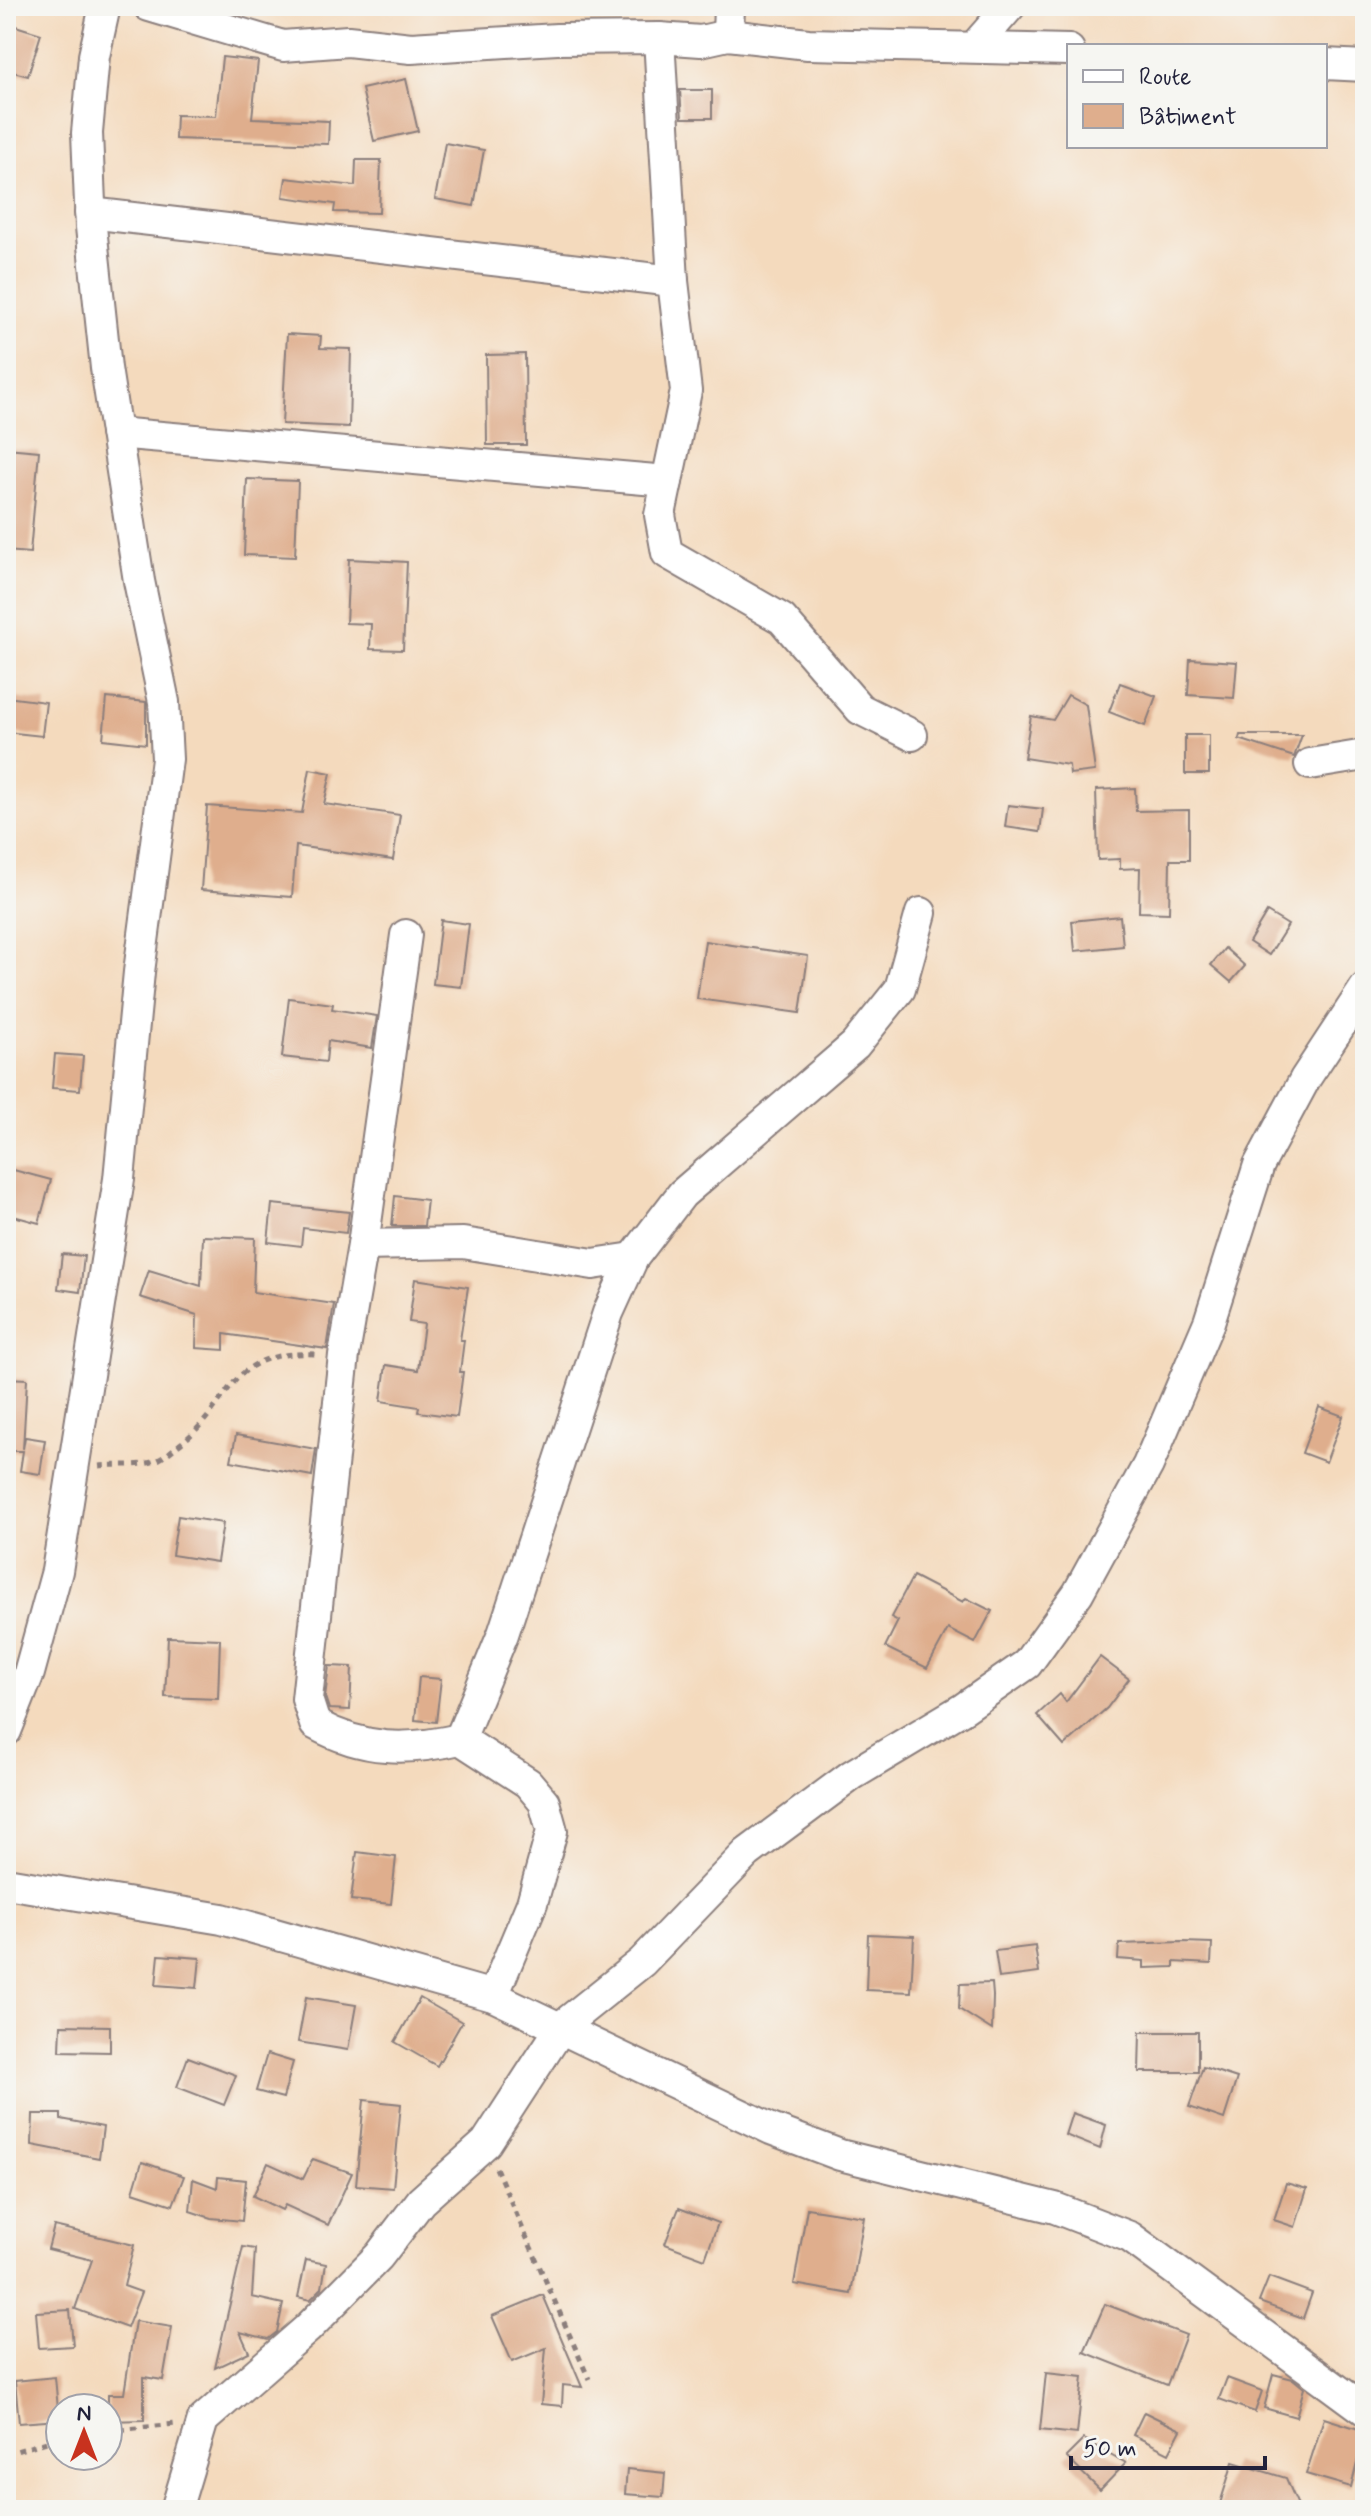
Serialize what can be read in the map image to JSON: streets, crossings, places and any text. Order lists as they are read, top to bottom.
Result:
{
  "legend": ["Route", "Bâtiment"],
  "scale_bar": "50 m",
  "north": "top"
}
